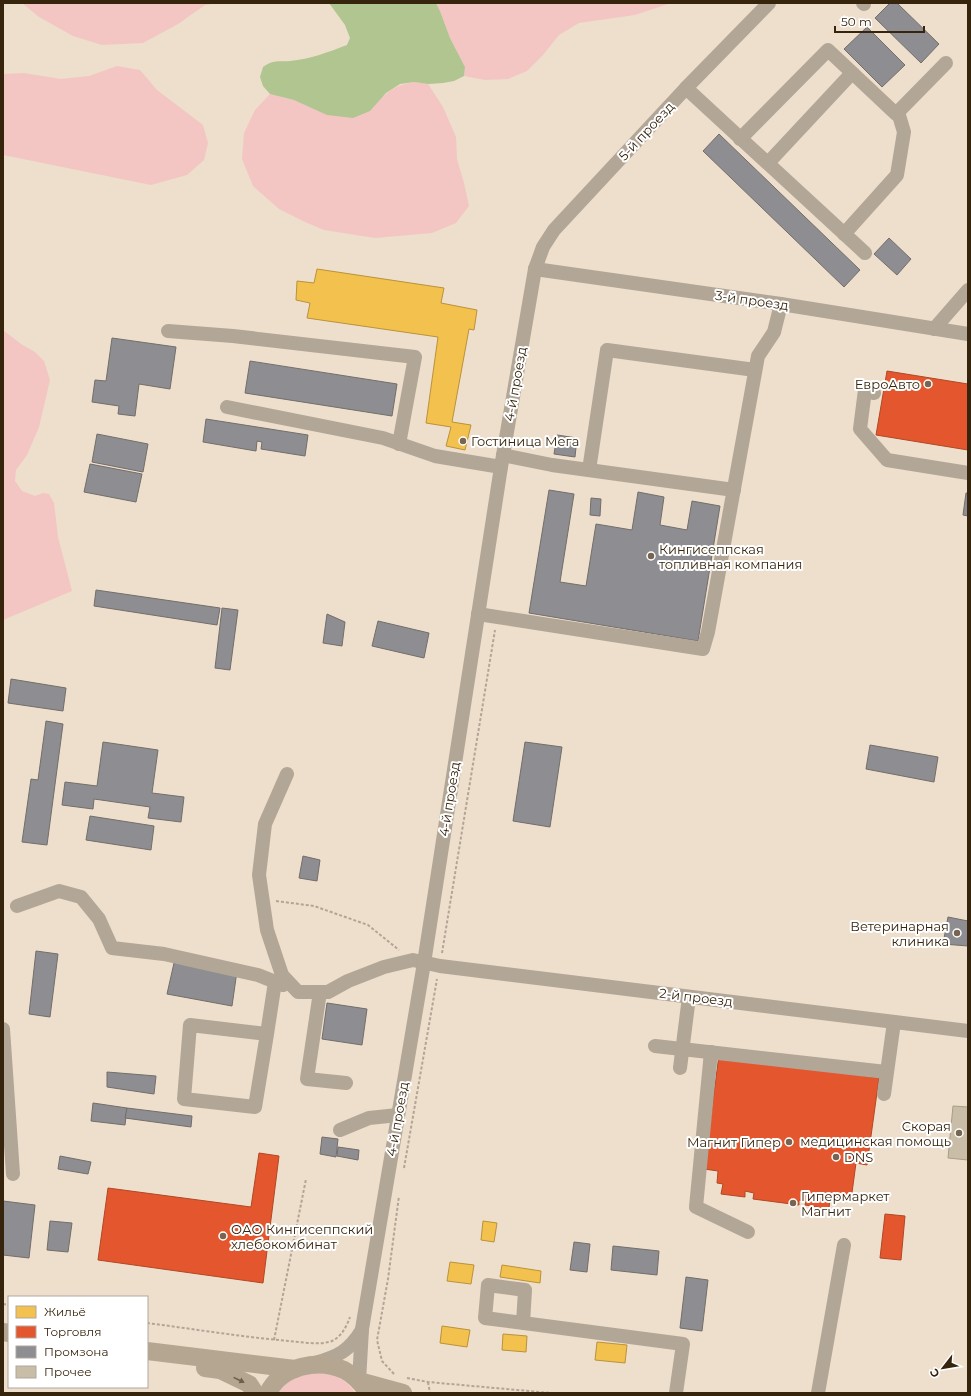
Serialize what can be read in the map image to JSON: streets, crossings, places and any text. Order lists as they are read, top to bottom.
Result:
{
  "streets": {
    "street": [
      "5-й проезд",
      "3-й проезд",
      "4-й проезд",
      "2-й проезд"
    ]
  },
  "crossings": [
    ["5-й проезд", "3-й проезд"],
    ["5-й проезд", "4-й проезд"],
    ["3-й проезд", "4-й проезд"],
    ["4-й проезд", "2-й проезд"]
  ],
  "places": [
    "ЕвроАвто",
    "Гостиница Мега",
    "Кингисеппская топливная компания",
    "Ветеринарная клиника",
    "Скорая медицинская помощь",
    "Магнит Гипер",
    "DNS",
    "Гипермаркет Магнит",
    "ОАО Кингисеппский хлебокомбинат"
  ],
  "legend": [
    "Жильё",
    "Торговля",
    "Промзона",
    "Прочее"
  ],
  "scale_bar": "50 m",
  "north": "bottom left"
}
